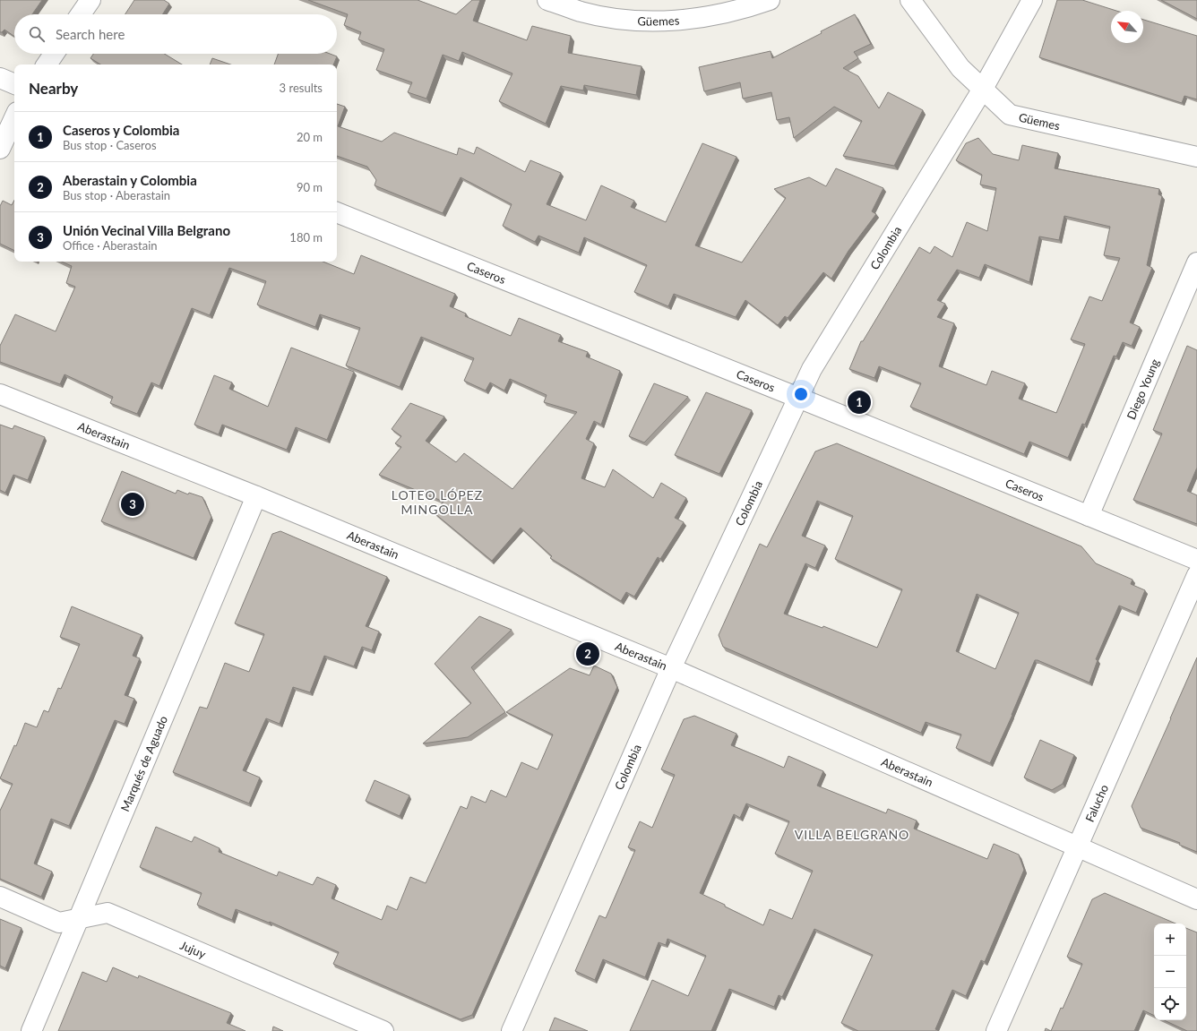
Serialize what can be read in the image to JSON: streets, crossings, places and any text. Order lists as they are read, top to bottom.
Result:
{
  "streets": {
    "street": [
      "Güemes",
      "Colombia",
      "Caseros",
      "Diego Young",
      "Aberastain",
      "Marqués de Aguado",
      "Falucho",
      "Jujuy"
    ]
  },
  "crossings": [
    ["Güemes", "Colombia"],
    ["Colombia", "Caseros"],
    ["Colombia", "Aberastain"],
    ["Caseros", "Diego Young"],
    ["Aberastain", "Marqués de Aguado"],
    ["Aberastain", "Falucho"],
    ["Marqués de Aguado", "Jujuy"]
  ],
  "districts": ["LOTEO LÓPEZ MINGOLLA", "VILLA BELGRANO"],
  "north": "top left",
  "page": {
    "search": "Search here",
    "heading": ["Nearby", "3 results"],
    "list": [
      {
        "mark": "1",
        "name": "Caseros y Colombia",
        "note": "Bus stop · Caseros",
        "value": "20 m"
      },
      {
        "mark": "2",
        "name": "Aberastain y Colombia",
        "note": "Bus stop · Aberastain",
        "value": "90 m"
      },
      {
        "mark": "3",
        "name": "Unión Vecinal Villa Belgrano",
        "note": "Office · Aberastain",
        "value": "180 m"
      }
    ],
    "pins": ["1", "3", "2"],
    "map_buttons": ["+", "−"]
  }
}
